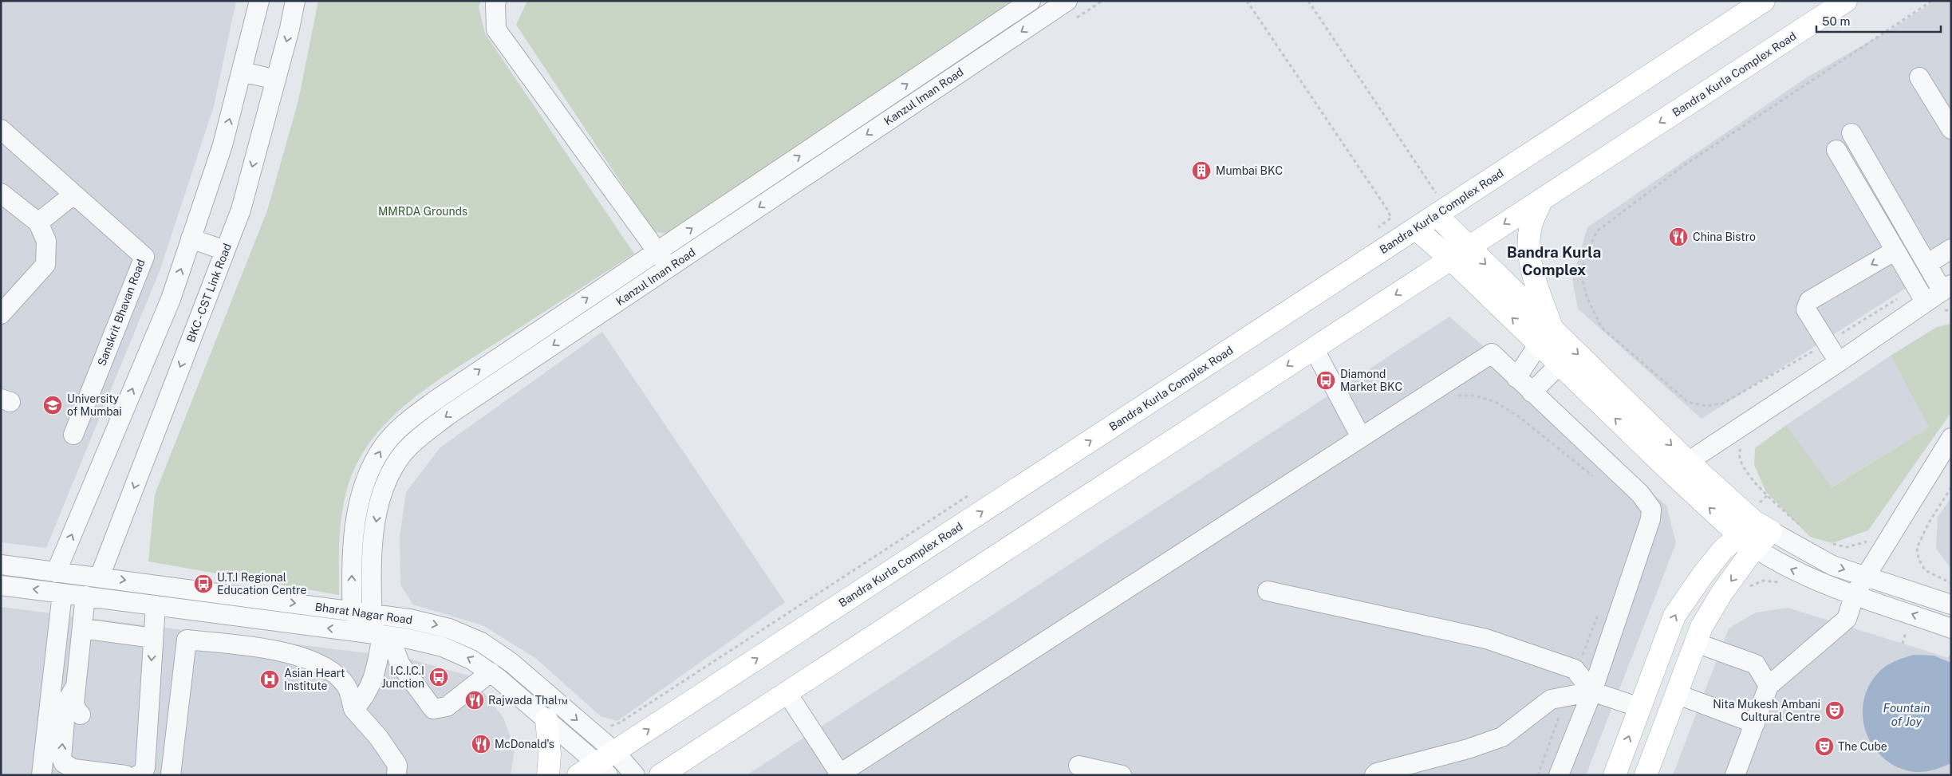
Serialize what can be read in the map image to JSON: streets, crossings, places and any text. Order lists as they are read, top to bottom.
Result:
{
  "streets": {
    "main road": ["Bandra Kurla Complex Road"],
    "street": [
      "Kanzul Iman Road",
      "BKC - CST Link Road",
      "Sanskrit Bhavan Road",
      "Bharat Nagar Road"
    ]
  },
  "crossings": [
    ["Bandra Kurla Complex Road", "Bharat Nagar Road"],
    ["Kanzul Iman Road", "Bharat Nagar Road"],
    ["BKC - CST Link Road", "Bharat Nagar Road"]
  ],
  "districts": ["Bandra Kurla Complex"],
  "water": ["Fountain of Joy"],
  "parks": ["MMRDA Grounds"],
  "places": {
    "building": ["Mumbai BKC"],
    "restaurant": ["China Bistro", "Rajwada Thal™", "McDonald's"],
    "bus stop": ["Diamond Market BKC", "U.T.I Regional Education Centre", "I.C.I.C.I Junction"],
    "school or university": ["University of Mumbai"],
    "hospital": ["Asian Heart Institute"],
    "theatre": ["Nita Mukesh Ambani Cultural Centre", "The Cube"]
  },
  "scale_bar": "50 m"
}
